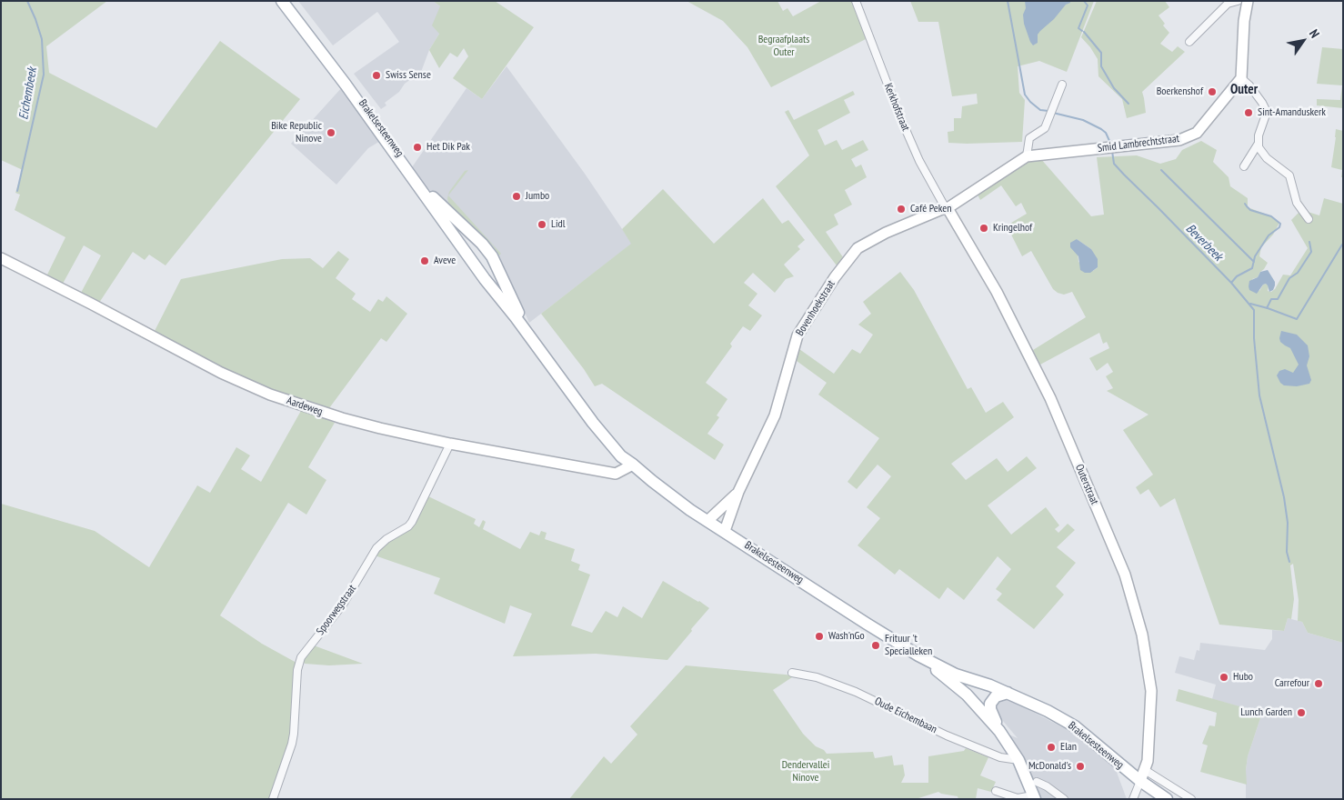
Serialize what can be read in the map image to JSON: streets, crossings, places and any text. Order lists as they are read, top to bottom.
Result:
{
  "streets": {
    "main road": ["Brakelsesteenweg"],
    "street": [
      "Kerkhofstraat",
      "Smid Lambrechtstraat",
      "Bovenhoekstraat",
      "Aardeweg",
      "Outerstraat",
      "Spoorwegstraat",
      "Oude Eichembaan"
    ]
  },
  "crossings": [
    ["Kerkhofstraat", "Smid Lambrechtstraat"],
    ["Kerkhofstraat", "Bovenhoekstraat"],
    ["Kerkhofstraat", "Outerstraat"],
    ["Brakelsesteenweg", "Bovenhoekstraat"],
    ["Brakelsesteenweg", "Aardeweg"],
    ["Brakelsesteenweg", "Outerstraat"],
    ["Smid Lambrechtstraat", "Bovenhoekstraat"],
    ["Smid Lambrechtstraat", "Outerstraat"],
    ["Bovenhoekstraat", "Outerstraat"],
    ["Aardeweg", "Spoorwegstraat"]
  ],
  "districts": ["Outer"],
  "water": ["Eichembeek", "Beverbeek"],
  "parks": ["Begraafplaats Outer", "Dendervallei Ninove"],
  "places": [
    "Swiss Sense",
    "Boerkenshof",
    "Sint-Amanduskerk",
    "Bike Republic Ninove",
    "Het Dik Pak",
    "Jumbo",
    "Café Peken",
    "Lidl",
    "Kringelhof",
    "Aveve",
    "Wash'nGo",
    "Frituur 't Specialleken",
    "Hubo",
    "Carrefour",
    "Lunch Garden",
    "Elan",
    "McDonald's"
  ],
  "north": "top right"
}
